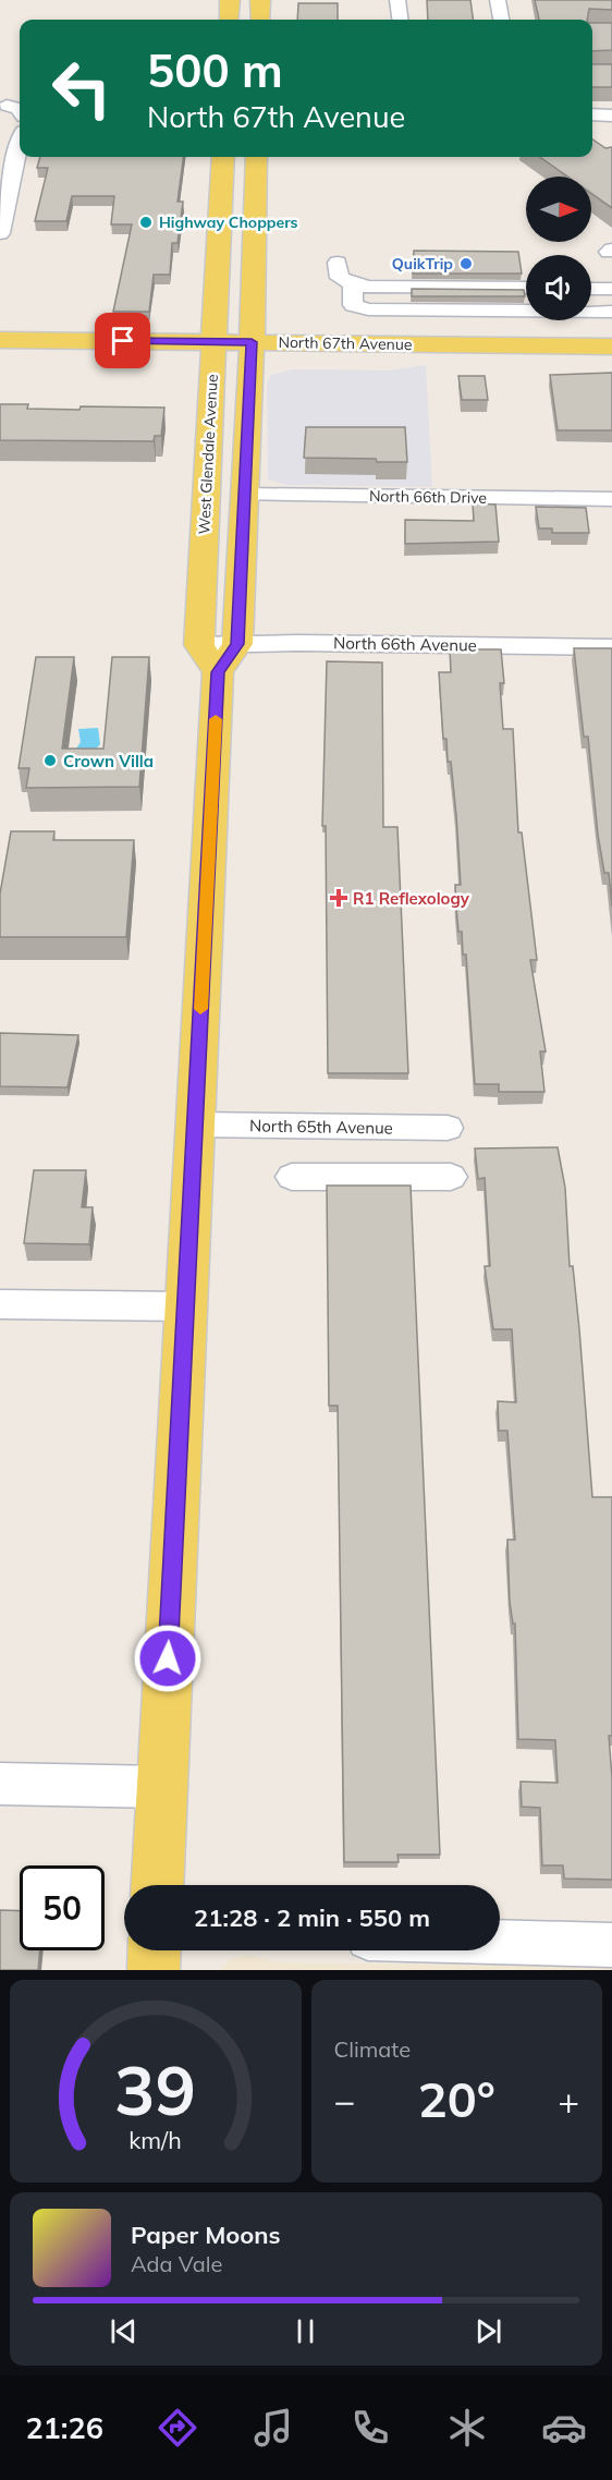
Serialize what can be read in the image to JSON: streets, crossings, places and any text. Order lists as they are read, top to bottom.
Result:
{
  "streets": {
    "main road": ["North 67th Avenue", "West Glendale Avenue"],
    "street": ["North 66th Drive", "North 66th Avenue", "North 65th Avenue"]
  },
  "crossings": [
    ["North 67th Avenue", "West Glendale Avenue"],
    ["West Glendale Avenue", "North 66th Avenue"]
  ],
  "places": {
    "other": ["Highway Choppers", "QuikTrip", "Crown Villa"],
    "health": ["R1 Reflexology"]
  },
  "north": "right",
  "page": {
    "turn": ["500 m", "North 67th Avenue"],
    "limit": "50",
    "trip": "21:28 · 2 min · 550 m",
    "tile": "Climate",
    "heat": ["−", "20°", "+"],
    "song": ["Paper Moons", "Ada Vale"],
    "tabs": "21:26",
    "gauge": ["39", "km/h"]
  }
}
